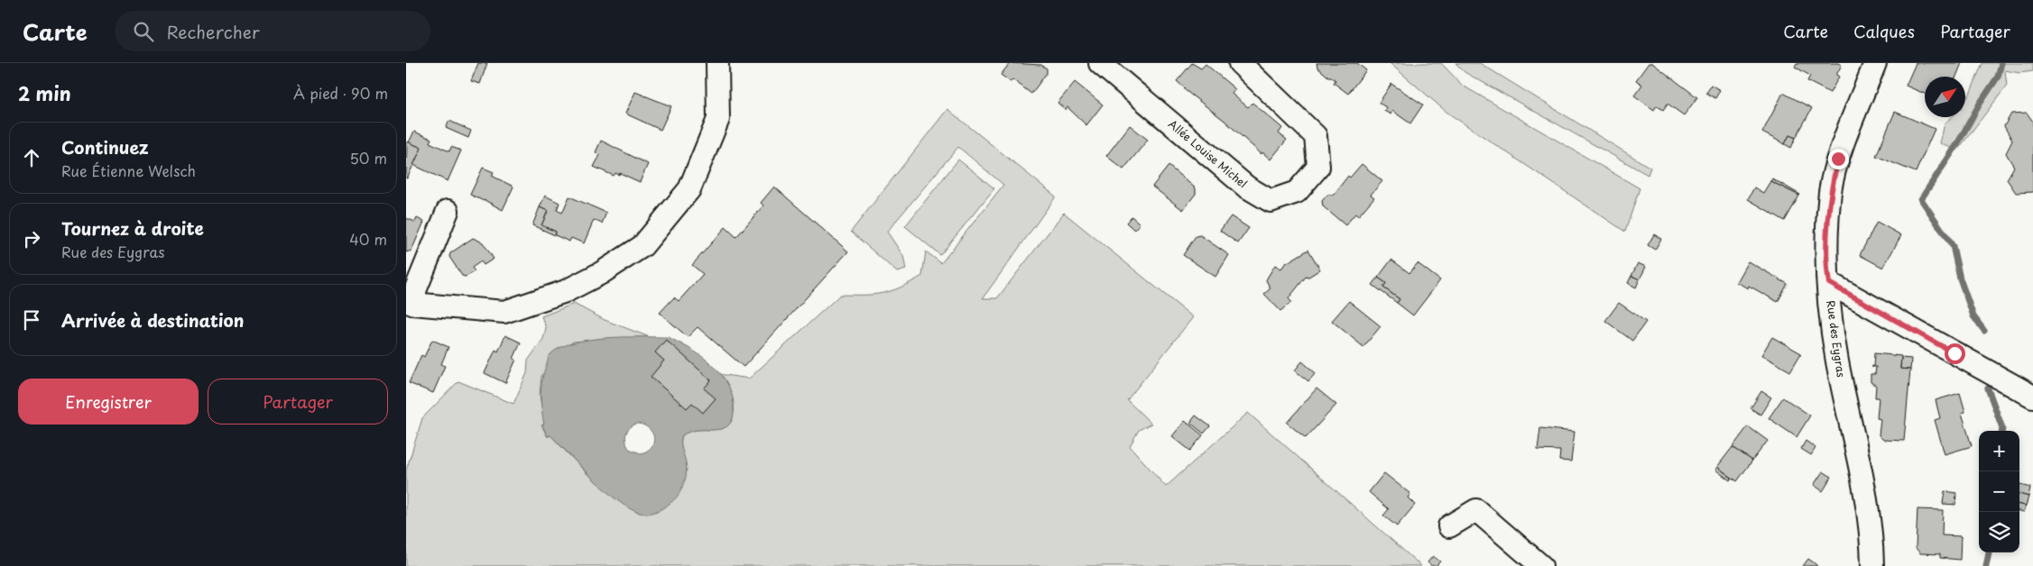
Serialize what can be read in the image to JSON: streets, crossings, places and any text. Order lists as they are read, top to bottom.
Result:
{
  "streets": {
    "street": ["Allée Louise Michel", "Rue des Eygras"]
  },
  "north": "top right",
  "page": {
    "header": "Carte",
    "search": "Rechercher",
    "nav": ["Carte", "Calques", "Partager"],
    "heading": ["2 min", "À pied · 90 m"],
    "list": [
      ["Continuez", "Rue Étienne Welsch", "50 m"],
      ["Tournez à droite", "Rue des Eygras", "40 m"],
      "Arrivée à destination"
    ],
    "buttons": ["Enregistrer", "Partager"],
    "map_buttons": ["+", "−"]
  }
}
